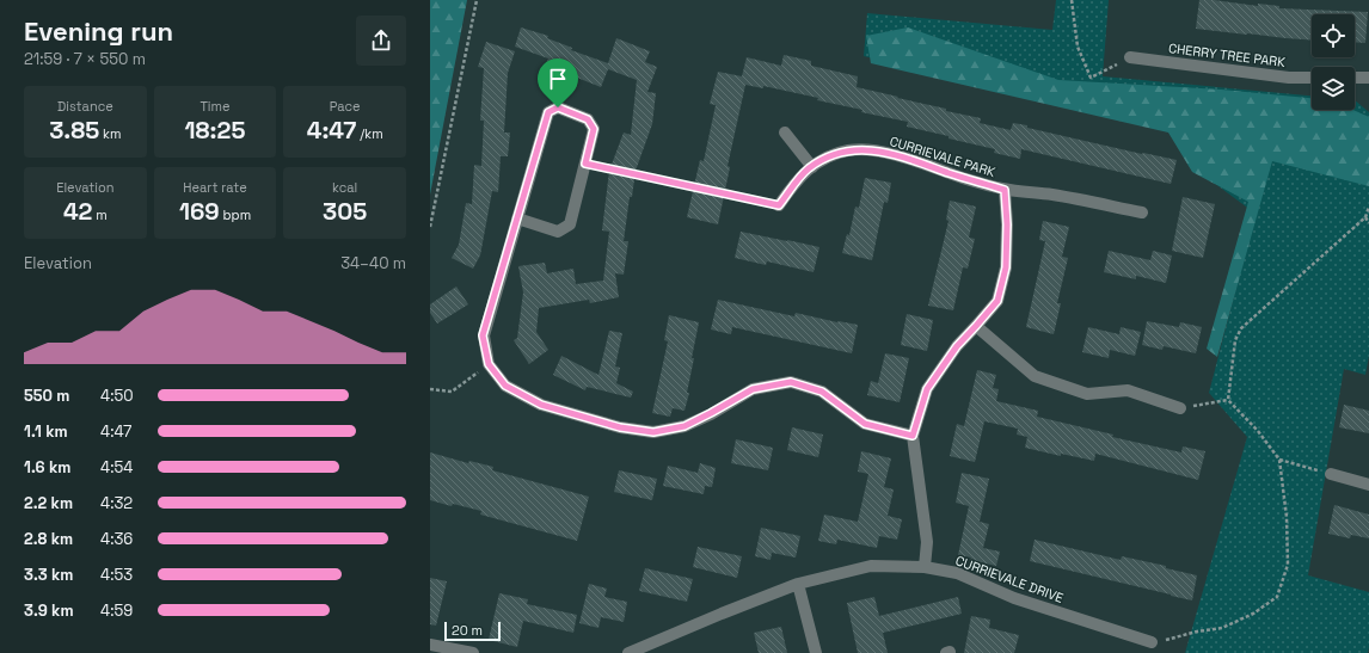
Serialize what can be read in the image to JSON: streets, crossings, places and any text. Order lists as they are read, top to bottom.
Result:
{
  "streets": {
    "street": ["CHERRY TREE PARK", "CURRIEVALE PARK", "CURRIEVALE DRIVE"]
  },
  "crossings": [
    ["CURRIEVALE PARK", "CURRIEVALE DRIVE"]
  ],
  "scale_bar": "20 m",
  "page": {
    "heading": ["Evening run", "21:59 · 7 × 550 m"],
    "stats": [
      ["Distance", "3.85 km"],
      ["Time", "18:25"],
      ["Pace", "4:47 /km"],
      ["Elevation", "42 m"],
      ["Heart rate", "169 bpm"],
      ["kcal", "305"]
    ],
    "chart": ["Elevation", "34–40 m"],
    "list": [
      {
        "name": "550 m",
        "note": "4:50"
      },
      {
        "name": "1.1 km",
        "note": "4:47"
      },
      {
        "name": "1.6 km",
        "note": "4:54"
      },
      {
        "name": "2.2 km",
        "note": "4:32"
      },
      {
        "name": "2.8 km",
        "note": "4:36"
      },
      {
        "name": "3.3 km",
        "note": "4:53"
      },
      {
        "name": "3.9 km",
        "note": "4:59"
      }
    ],
    "scale": "20 m"
  }
}
